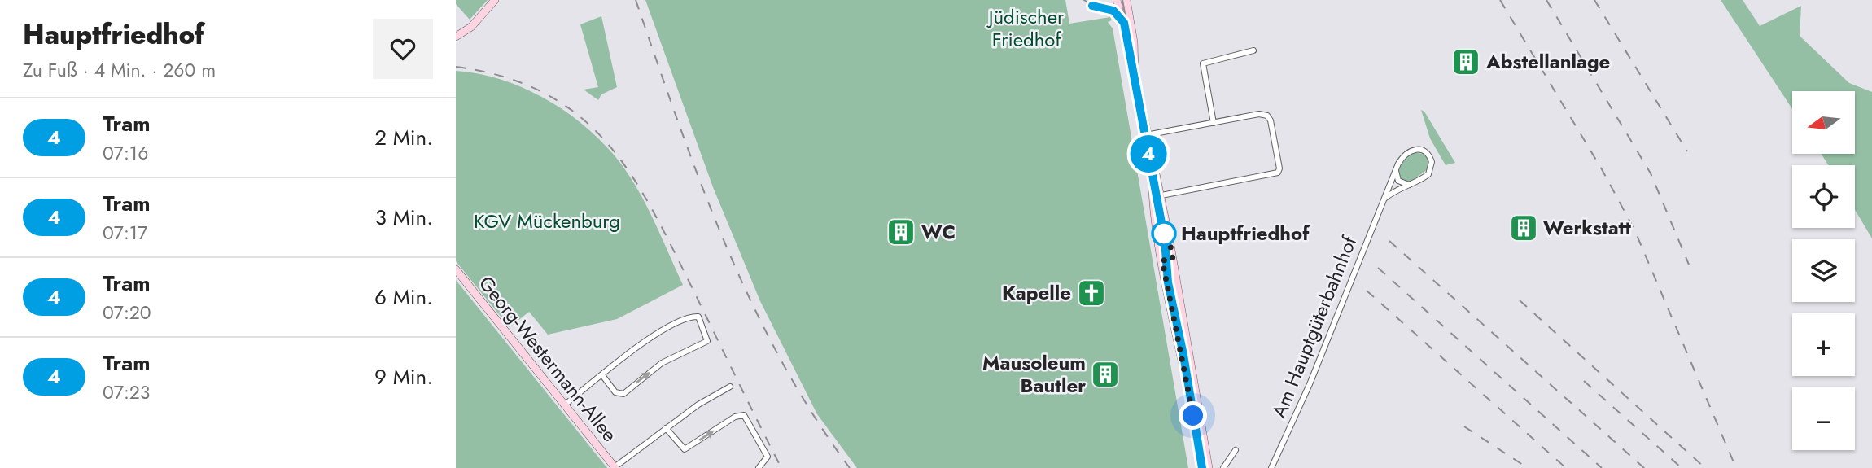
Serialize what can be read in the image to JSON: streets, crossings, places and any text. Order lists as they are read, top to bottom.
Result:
{
  "streets": {
    "main road": ["Georg-Westermann-Allee"],
    "street": ["Am Hauptgüterbahnhof"]
  },
  "parks": ["Jüdischer Friedhof", "KGV Mückenburg"],
  "places": {
    "building": [
      "Abstellanlage",
      "Werkstatt",
      "WC",
      "Mausoleum Bautler"
    ],
    "other": ["Hauptfriedhof"],
    "church": ["Kapelle"]
  },
  "lines": ["tram line 4"],
  "north": "left",
  "page": {
    "heading": ["Hauptfriedhof", "Zu Fuß · 4 Min. · 260 m"],
    "on_map": "4",
    "map_buttons": ["+", "−"],
    "list": [
      {
        "mark": "4",
        "name": "Tram",
        "note": "07:16",
        "value": "2 Min."
      },
      {
        "mark": "4",
        "name": "Tram",
        "note": "07:17",
        "value": "3 Min."
      },
      {
        "mark": "4",
        "name": "Tram",
        "note": "07:20",
        "value": "6 Min."
      },
      {
        "mark": "4",
        "name": "Tram",
        "note": "07:23",
        "value": "9 Min."
      }
    ]
  }
}
